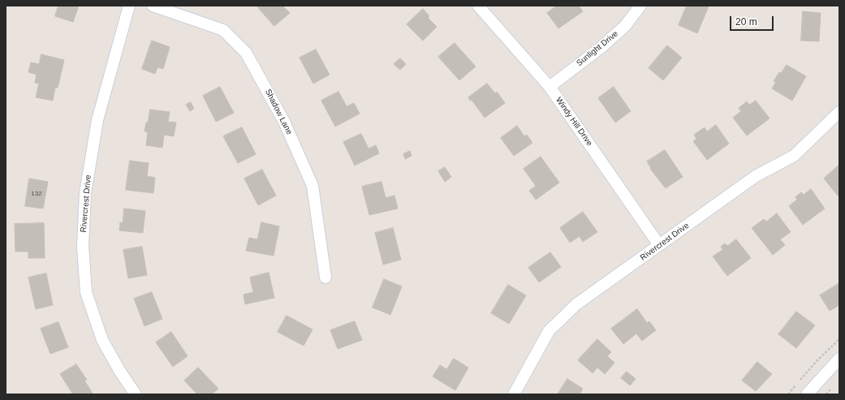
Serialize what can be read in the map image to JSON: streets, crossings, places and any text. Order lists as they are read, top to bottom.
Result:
{
  "streets": {
    "street": [
      "Sunlight Drive",
      "Shadow Lane",
      "Windy Hill Drive",
      "Rivercrest Drive"
    ]
  },
  "crossings": [
    ["Sunlight Drive", "Windy Hill Drive"],
    ["Windy Hill Drive", "Rivercrest Drive"]
  ],
  "house_numbers": ["132"],
  "scale_bar": "20 m"
}
